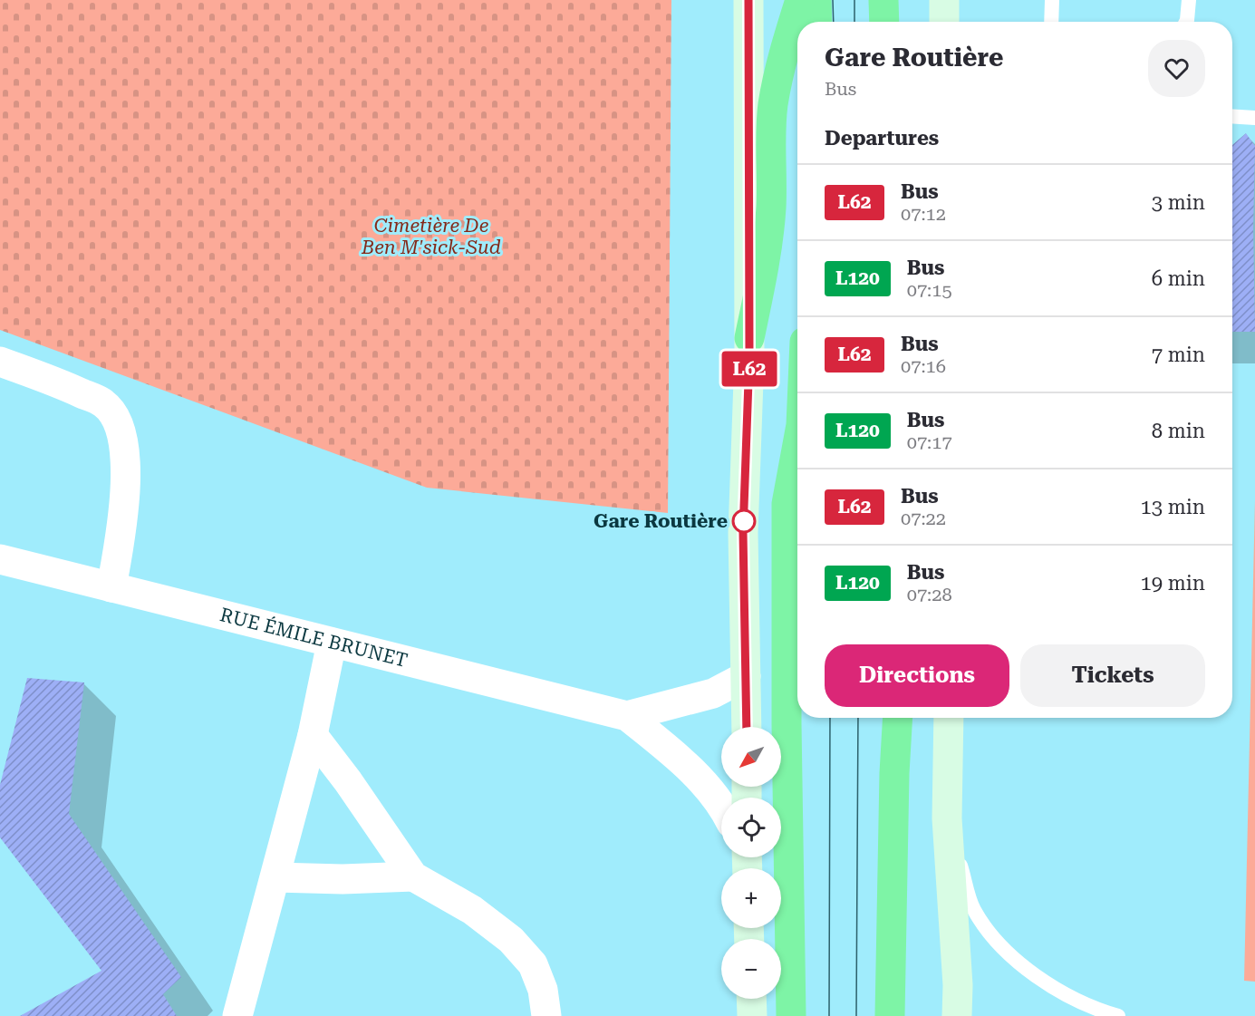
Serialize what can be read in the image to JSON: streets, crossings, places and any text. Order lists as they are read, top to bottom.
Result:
{
  "streets": {
    "street": ["RUE ÉMILE BRUNET"]
  },
  "parks": ["Cimetière De Ben M'sick-Sud"],
  "places": ["Gare Routière"],
  "lines": ["bus line L62"],
  "north": "bottom left",
  "page": {
    "on_map": "L62",
    "heading": [
      ["Gare Routière", "Bus"],
      "Departures"
    ],
    "list": [
      {
        "mark": "L62",
        "name": "Bus",
        "note": "07:12",
        "value": "3 min"
      },
      {
        "mark": "L120",
        "name": "Bus",
        "note": "07:15",
        "value": "6 min"
      },
      {
        "mark": "L62",
        "name": "Bus",
        "note": "07:16",
        "value": "7 min"
      },
      {
        "mark": "L120",
        "name": "Bus",
        "note": "07:17",
        "value": "8 min"
      },
      {
        "mark": "L62",
        "name": "Bus",
        "note": "07:22",
        "value": "13 min"
      },
      {
        "mark": "L120",
        "name": "Bus",
        "note": "07:28",
        "value": "19 min"
      }
    ],
    "buttons": ["Directions", "Tickets"],
    "map_buttons": ["+", "−"]
  }
}
